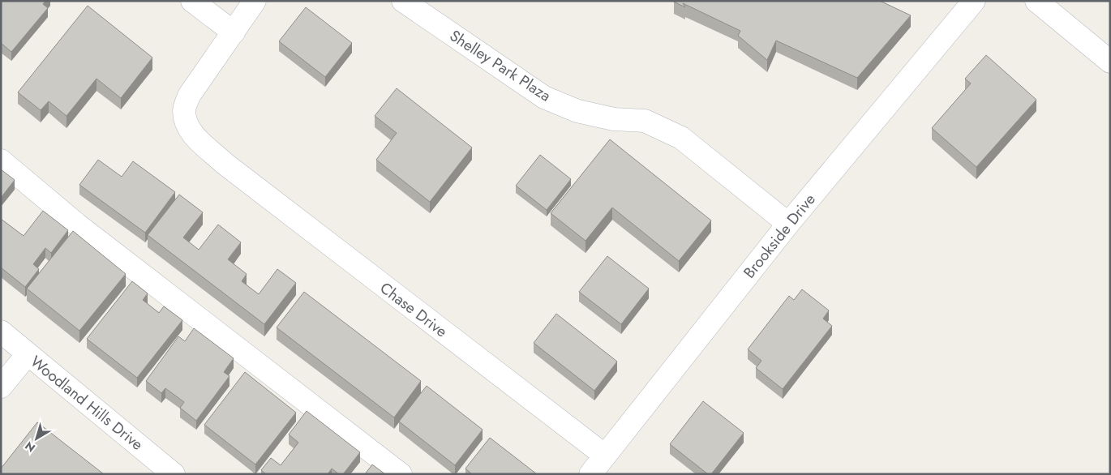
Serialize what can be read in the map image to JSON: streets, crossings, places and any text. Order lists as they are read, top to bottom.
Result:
{
  "streets": {
    "street": [
      "Shelley Park Plaza",
      "Brookside Drive",
      "Chase Drive",
      "Woodland Hills Drive"
    ]
  },
  "crossings": [
    ["Shelley Park Plaza", "Brookside Drive"],
    ["Brookside Drive", "Chase Drive"]
  ],
  "north": "bottom left"
}
